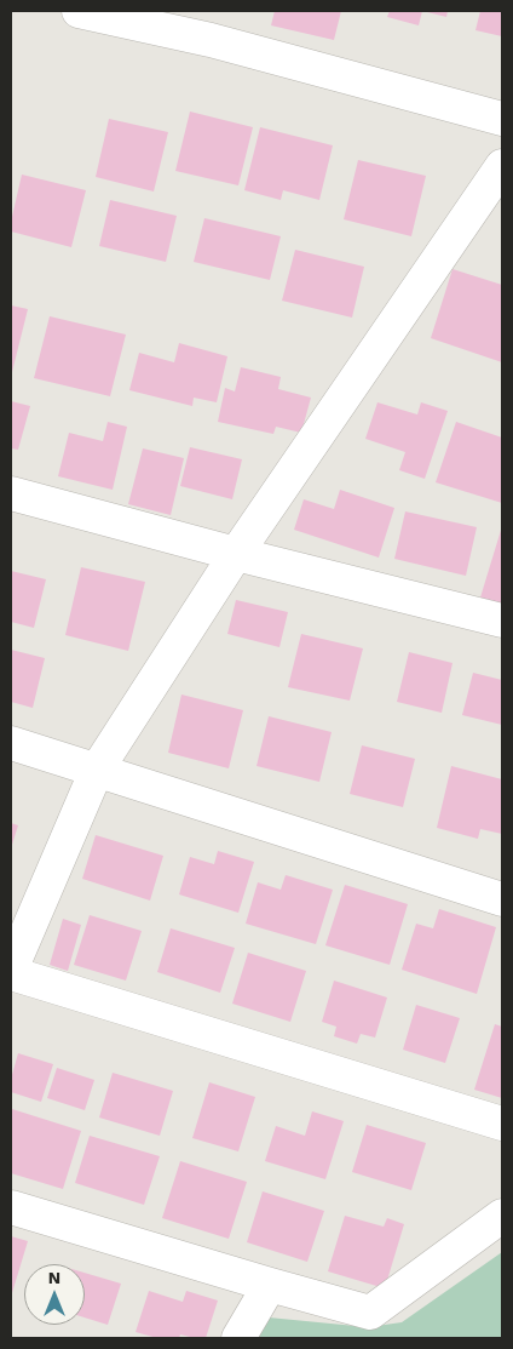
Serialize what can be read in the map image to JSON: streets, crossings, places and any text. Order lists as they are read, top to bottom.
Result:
{
  "north": "top"
}
